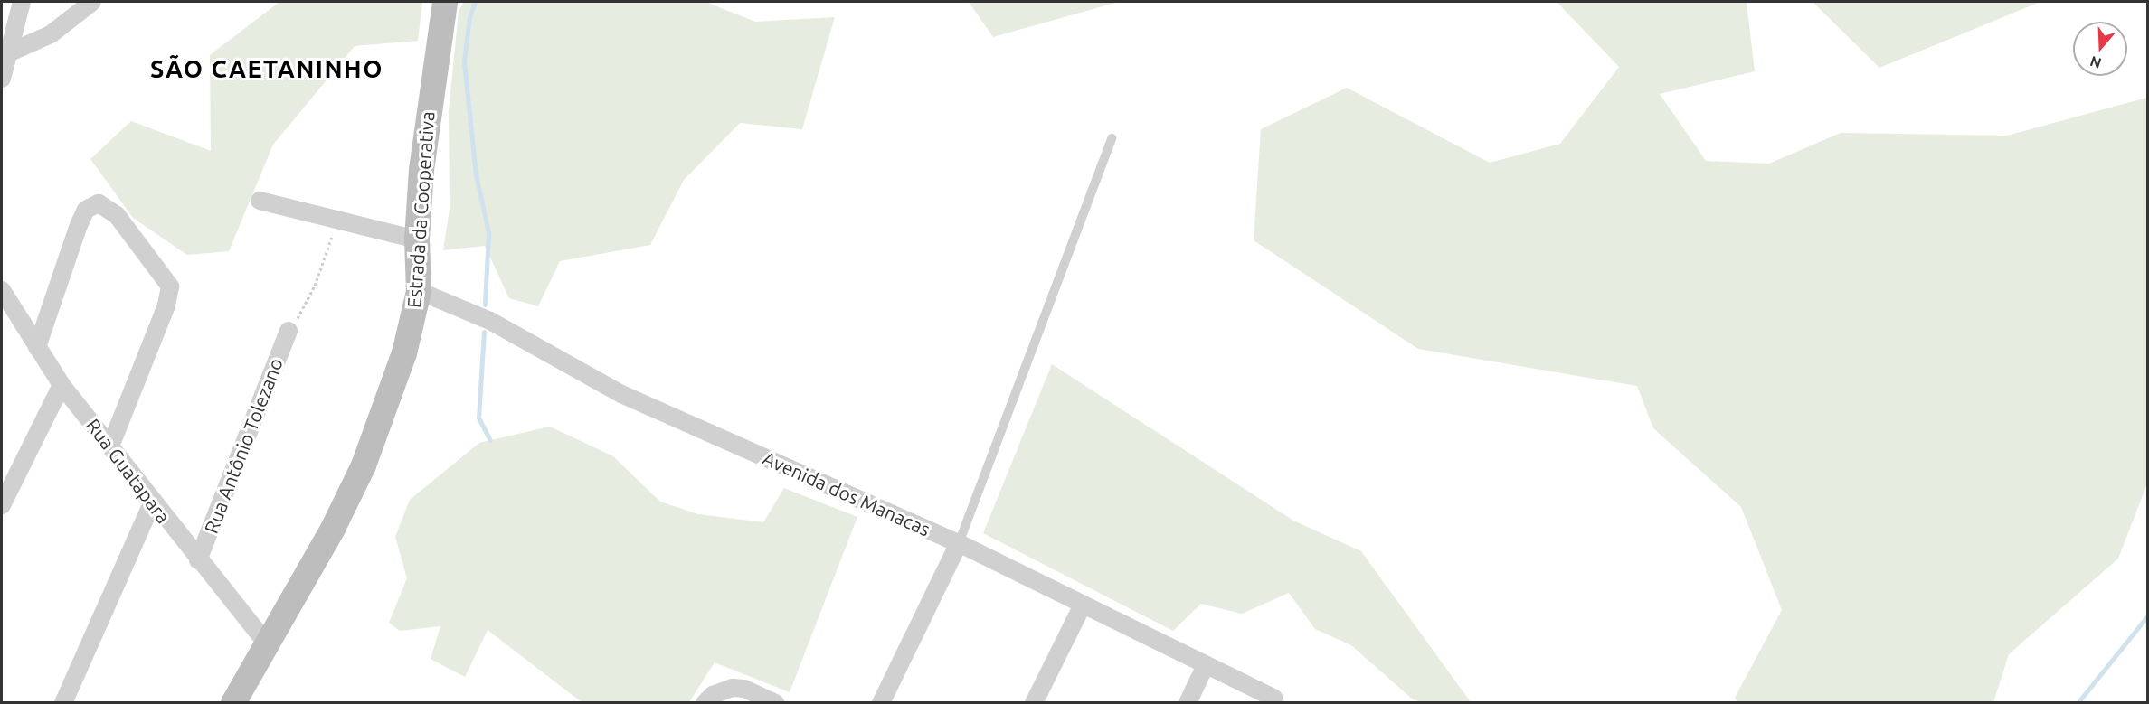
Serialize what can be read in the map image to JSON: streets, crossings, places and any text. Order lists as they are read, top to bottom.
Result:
{
  "streets": {
    "main road": ["Estrada da Cooperativa"],
    "street": ["Rua Antônio Tolezano", "Rua Guatapara", "Avenida dos Manacas"]
  },
  "crossings": [
    ["Estrada da Cooperativa", "Rua Guatapara"],
    ["Estrada da Cooperativa", "Avenida dos Manacas"],
    ["Rua Antônio Tolezano", "Rua Guatapara"]
  ],
  "districts": ["SÃO CAETANINHO"],
  "north": "bottom"
}
